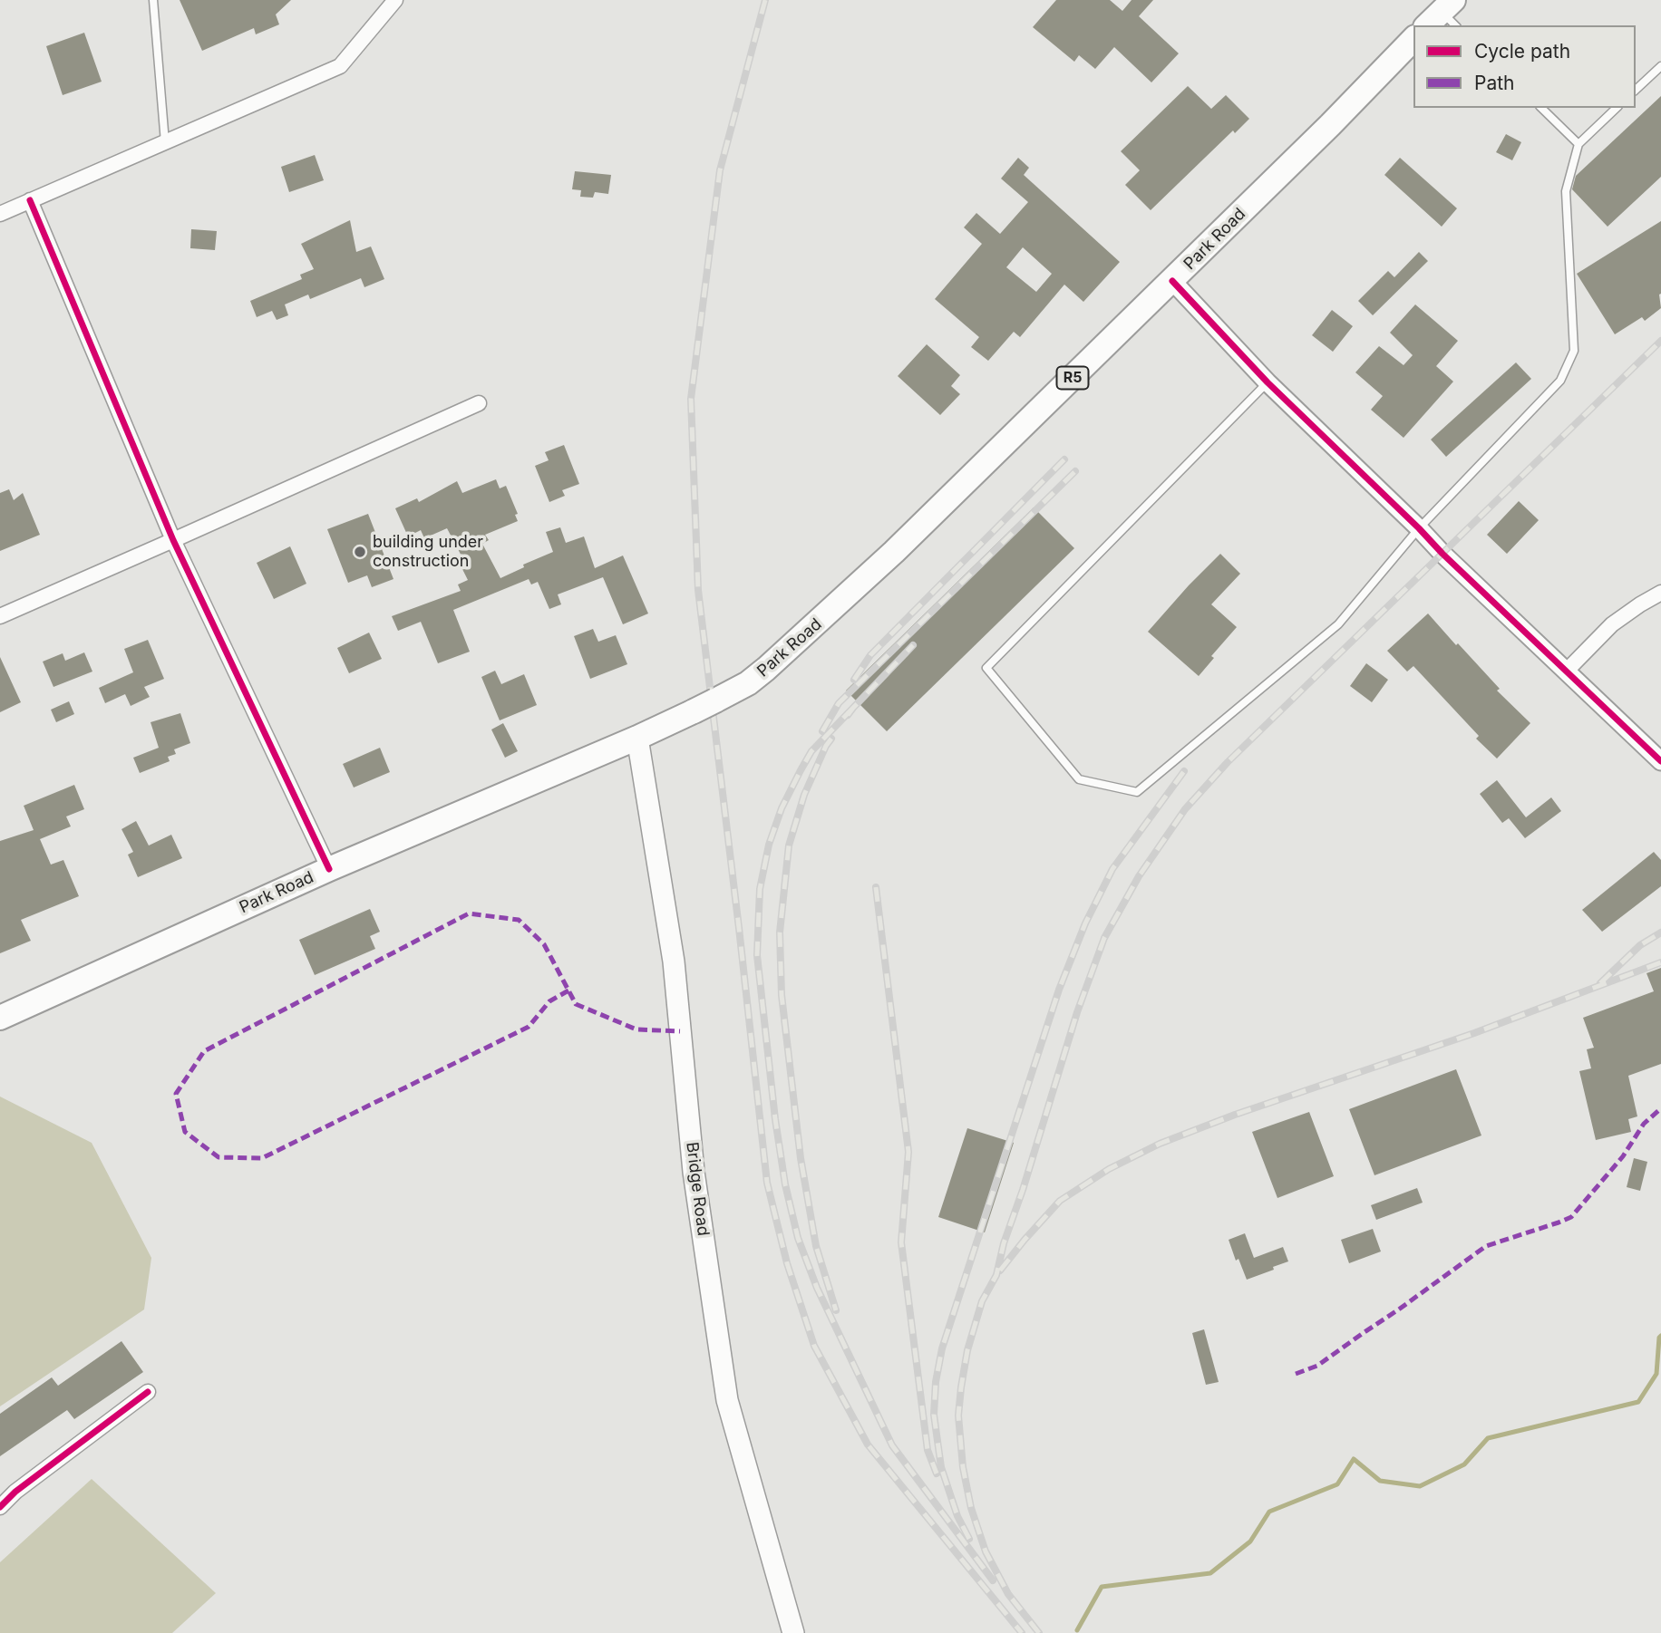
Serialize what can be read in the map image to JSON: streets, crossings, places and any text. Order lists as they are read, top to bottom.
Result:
{
  "streets": {
    "highway": ["Park Road", "R5"],
    "main road": ["Bridge Road"]
  },
  "crossings": [
    ["Park Road", "Bridge Road"]
  ],
  "places": ["building under construction"],
  "legend": ["Cycle path", "Path"]
}
